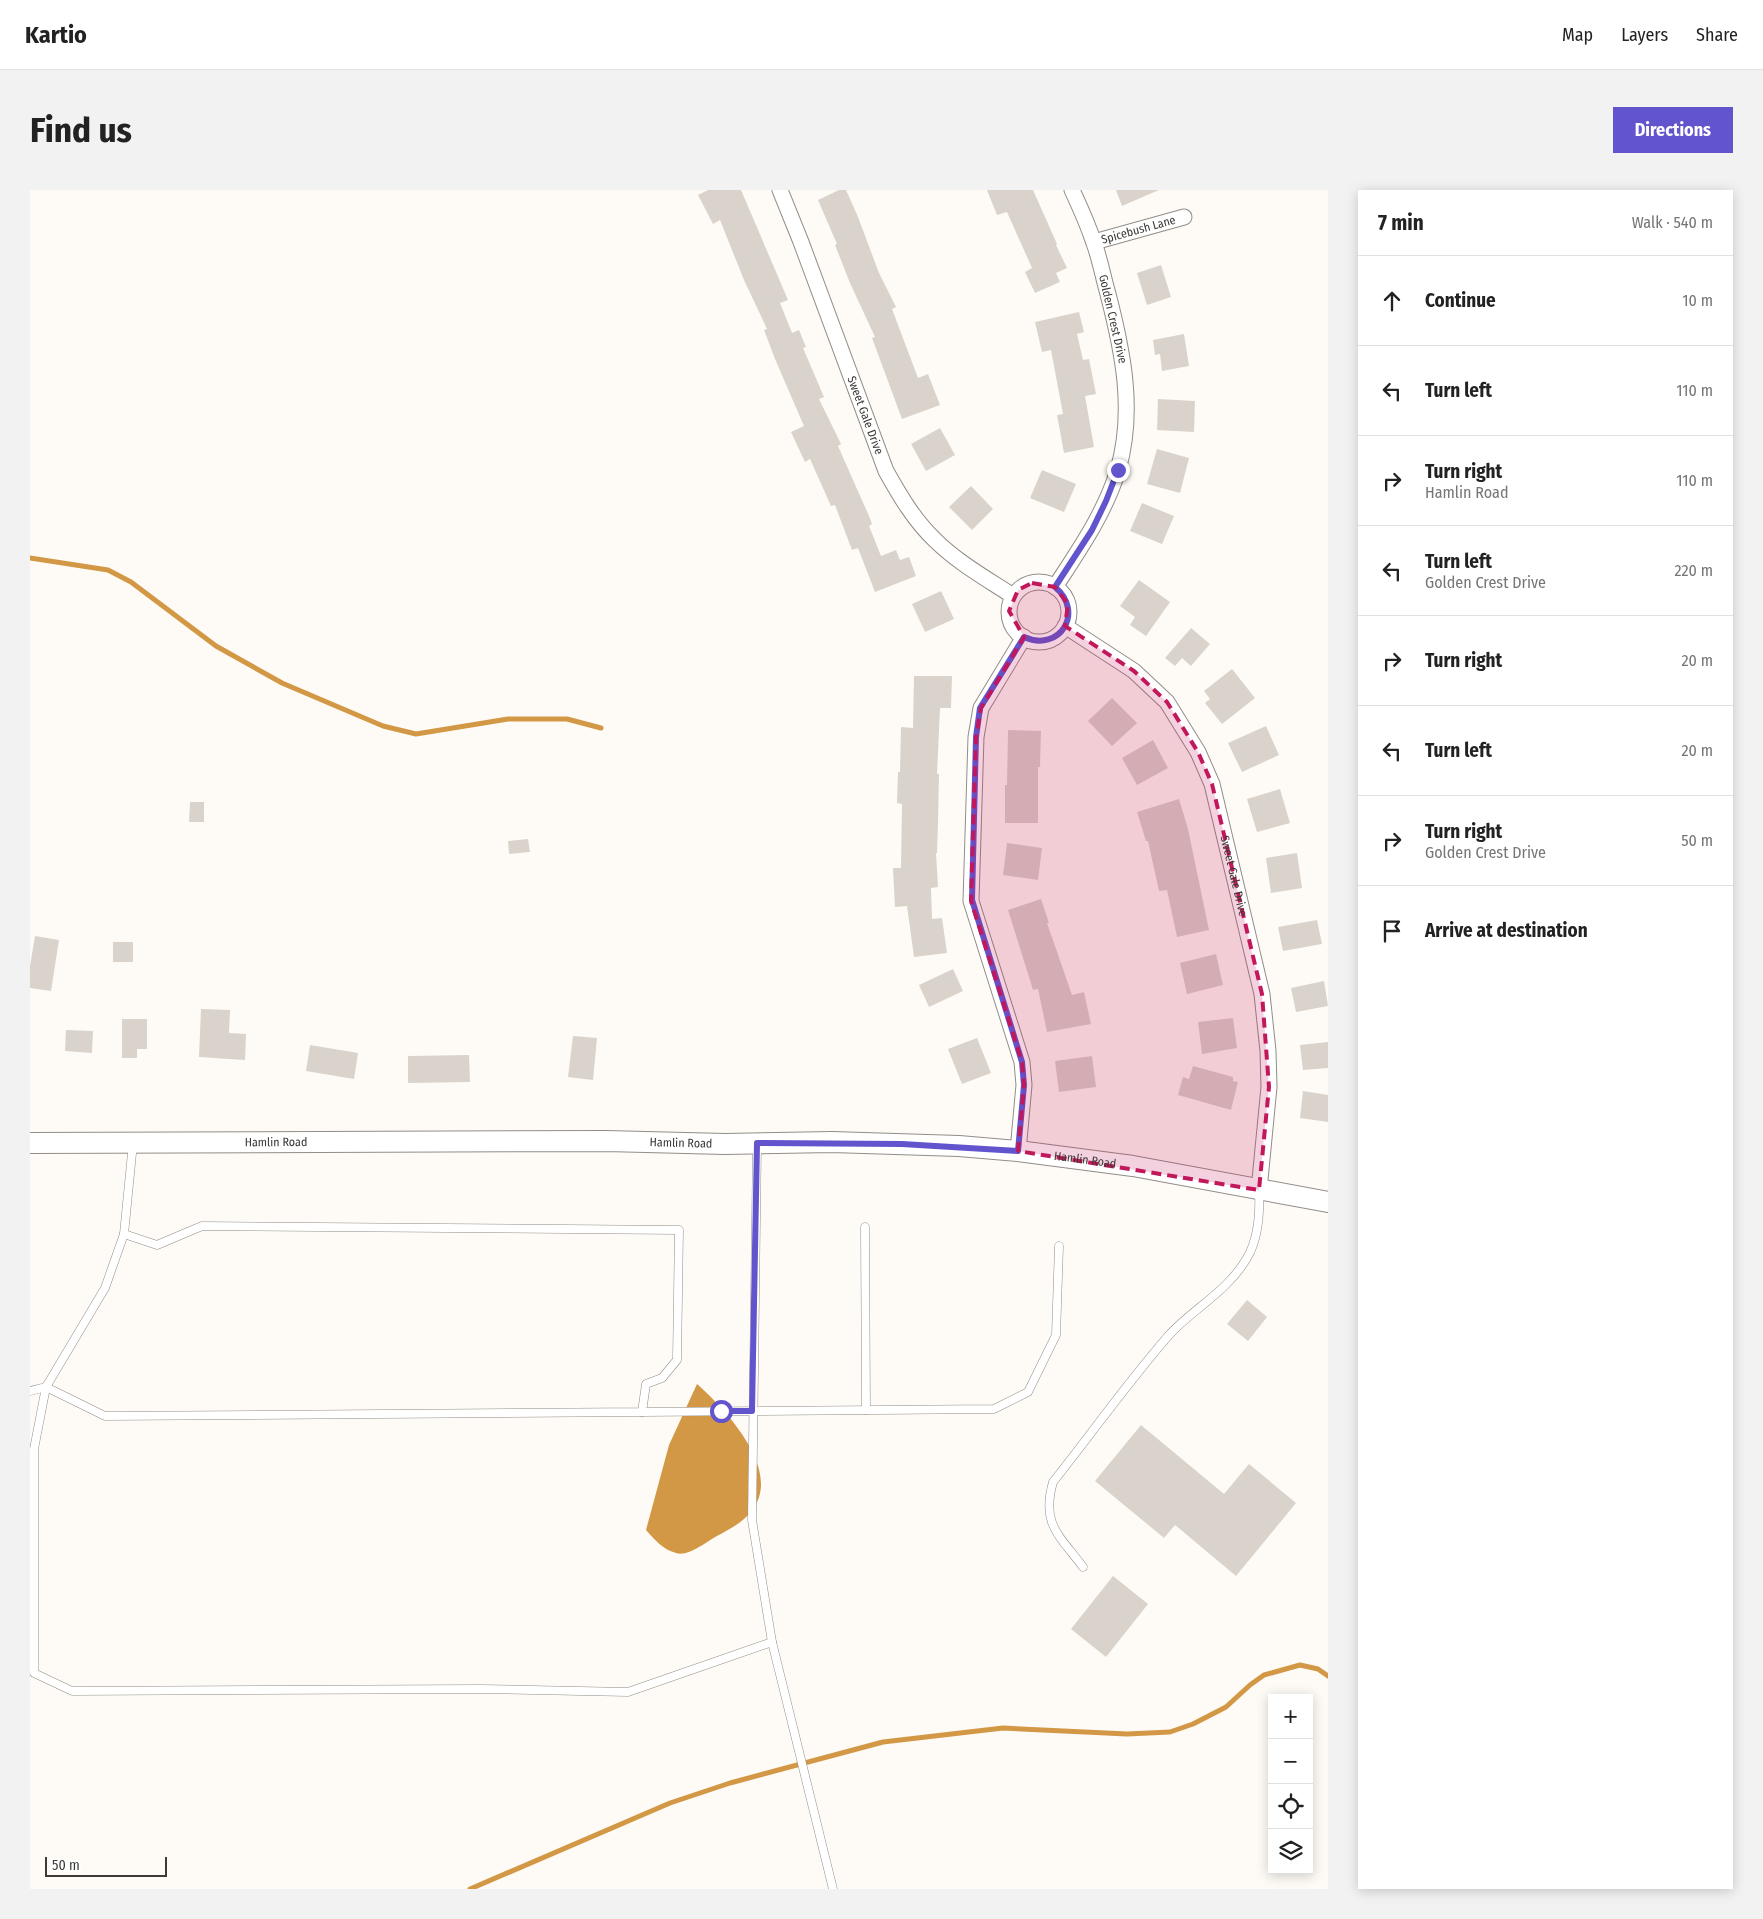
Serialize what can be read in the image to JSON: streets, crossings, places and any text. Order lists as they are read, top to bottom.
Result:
{
  "streets": {
    "street": [
      "Spicebush Lane",
      "Golden Crest Drive",
      "Sweet Gale Drive",
      "Hamlin Road"
    ]
  },
  "crossings": [
    ["Spicebush Lane", "Golden Crest Drive"],
    ["Golden Crest Drive", "Sweet Gale Drive"],
    ["Sweet Gale Drive", "Hamlin Road"]
  ],
  "scale_bar": "50 m",
  "page": {
    "header": "Kartio",
    "nav": ["Map", "Layers", "Share"],
    "buttons": "Directions",
    "title": "Find us",
    "heading": ["7 min", "Walk · 540 m"],
    "list": [
      ["Continue", "10 m"],
      ["Turn left", "110 m"],
      ["Turn right", "Hamlin Road", "110 m"],
      ["Turn left", "Golden Crest Drive", "220 m"],
      ["Turn right", "20 m"],
      ["Turn left", "20 m"],
      ["Turn right", "Golden Crest Drive", "50 m"],
      "Arrive at destination"
    ],
    "map_buttons": ["+", "−"],
    "scale": "50 m"
  }
}
